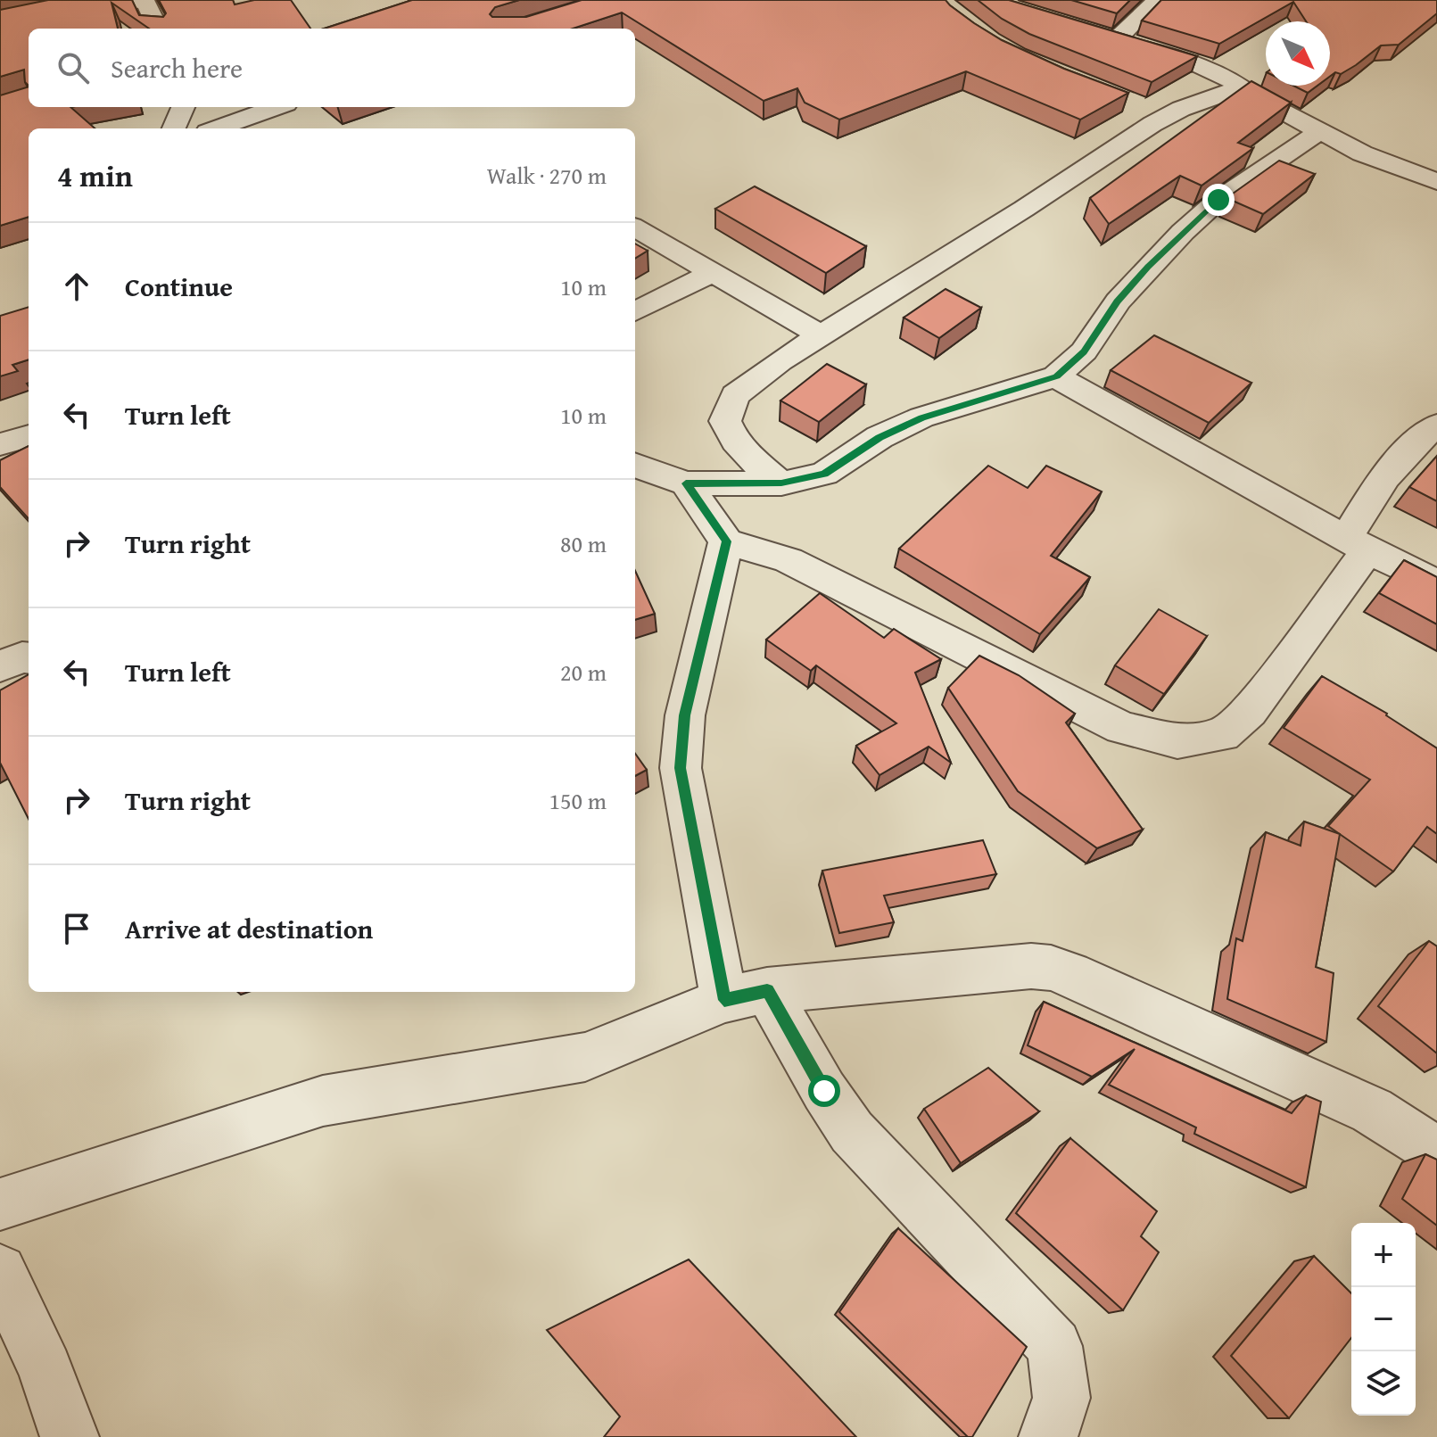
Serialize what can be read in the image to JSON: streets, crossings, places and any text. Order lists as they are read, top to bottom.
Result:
{
  "north": "bottom right",
  "page": {
    "search": "Search here",
    "heading": ["4 min", "Walk · 270 m"],
    "list": [
      ["Continue", "10 m"],
      ["Turn left", "10 m"],
      ["Turn right", "80 m"],
      ["Turn left", "20 m"],
      ["Turn right", "150 m"],
      "Arrive at destination"
    ],
    "map_buttons": ["+", "−"]
  }
}
